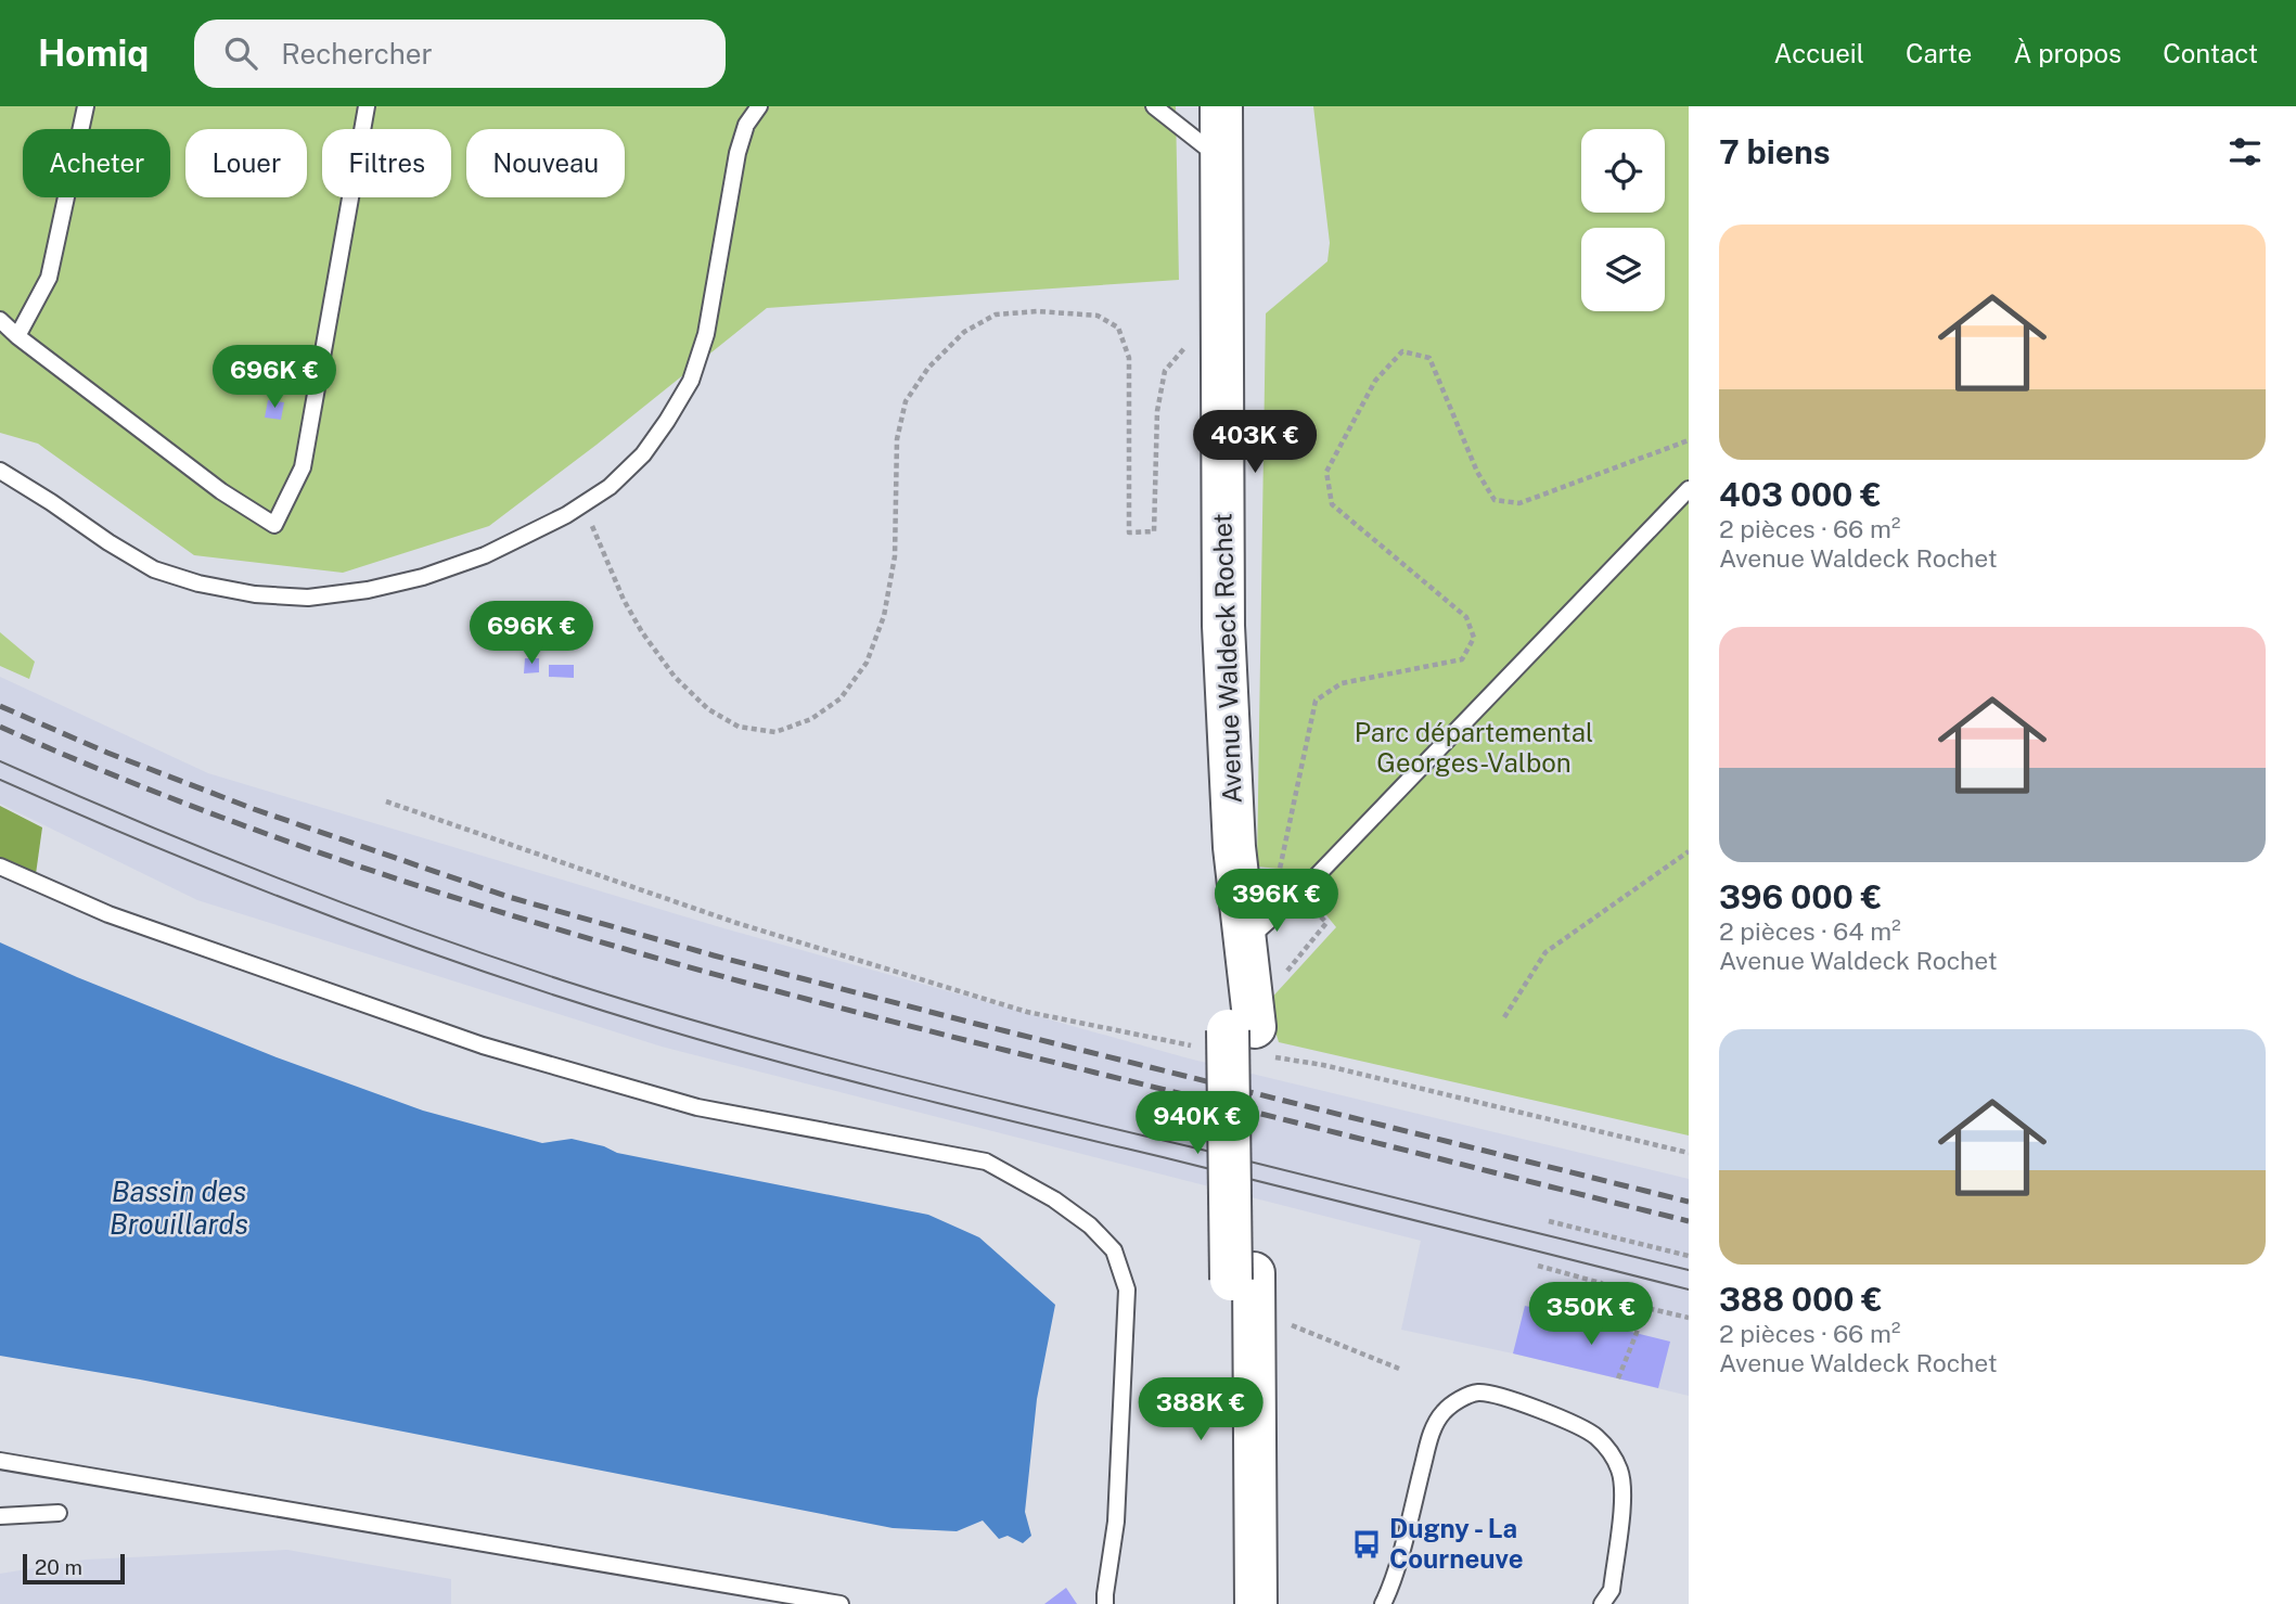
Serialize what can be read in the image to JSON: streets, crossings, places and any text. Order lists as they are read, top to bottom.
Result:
{
  "streets": {
    "main road": ["Avenue Waldeck Rochet"]
  },
  "water": ["Bassin des Brouillards"],
  "parks": ["Parc départemental Georges-Valbon"],
  "places": {
    "bus stop": ["Dugny - La Courneuve"]
  },
  "scale_bar": "20 m",
  "page": {
    "header": "Homiq",
    "search": "Rechercher",
    "nav": [
      "Accueil",
      "Carte",
      "À propos",
      "Contact"
    ],
    "heading": "7 biens",
    "chip": [
      "Acheter",
      "Louer",
      "Filtres",
      "Nouveau"
    ],
    "list": [
      {
        "name": "403 000 €",
        "note": "2 pièces · 66 m² · Avenue Waldeck Rochet"
      },
      {
        "name": "396 000 €",
        "note": "2 pièces · 64 m² · Avenue Waldeck Rochet"
      },
      {
        "name": "388 000 €",
        "note": "2 pièces · 66 m² · Avenue Waldeck Rochet"
      }
    ],
    "price": [
      "696K €",
      "403K €",
      "696K €",
      "396K €",
      "940K €",
      "350K €",
      "388K €"
    ],
    "scale": "20 m"
  }
}
